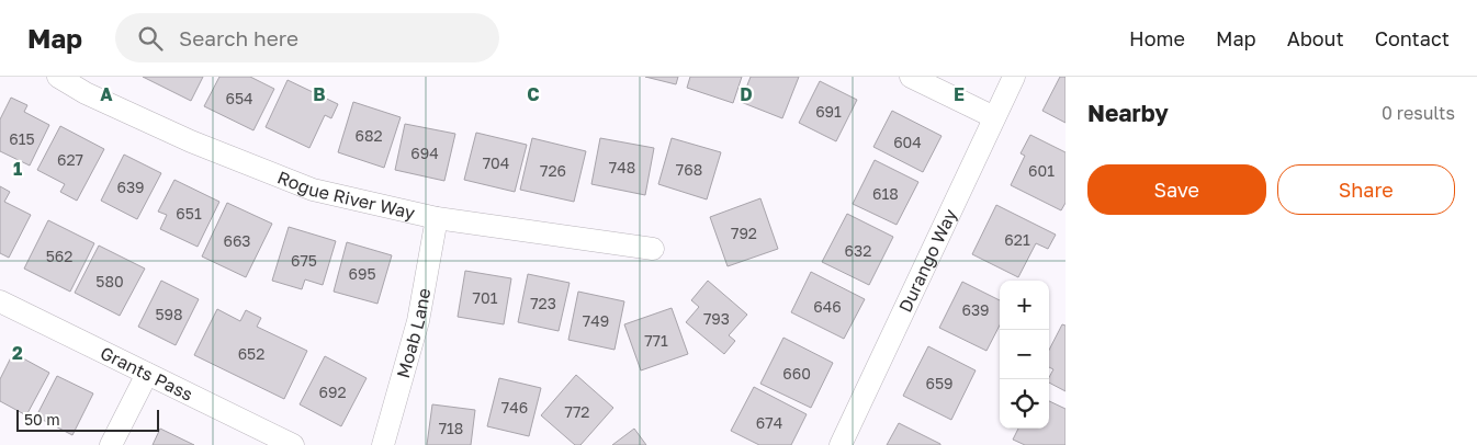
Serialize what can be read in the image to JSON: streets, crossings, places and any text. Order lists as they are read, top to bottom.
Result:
{
  "streets": {
    "street": [
      "Rogue River Way",
      "Durango Way",
      "Moab Lane",
      "Grants Pass"
    ]
  },
  "crossings": [
    ["Rogue River Way", "Moab Lane"]
  ],
  "house_numbers": [
    "654",
    "691",
    "682",
    "615",
    "604",
    "694",
    "627",
    "704",
    "748",
    "768",
    "726",
    "601",
    "639",
    "618",
    "651",
    "792",
    "621",
    "663",
    "632",
    "562",
    "675",
    "695",
    "580",
    "701",
    "723",
    "646",
    "639",
    "598",
    "793",
    "749",
    "771",
    "652",
    "660",
    "659",
    "692",
    "746",
    "772",
    "674",
    "718"
  ],
  "scale_bar": "50 m",
  "page": {
    "header": "Map",
    "search": "Search here",
    "nav": [
      "Home",
      "Map",
      "About",
      "Contact"
    ],
    "heading": ["Nearby", "0 results"],
    "buttons": ["Save", "Share"],
    "map_buttons": ["+", "−"],
    "scale": "50 m"
  },
  "grid": {
    "columns": [
      "A",
      "B",
      "C",
      "D",
      "E"
    ],
    "rows": ["1", "2"]
  }
}
